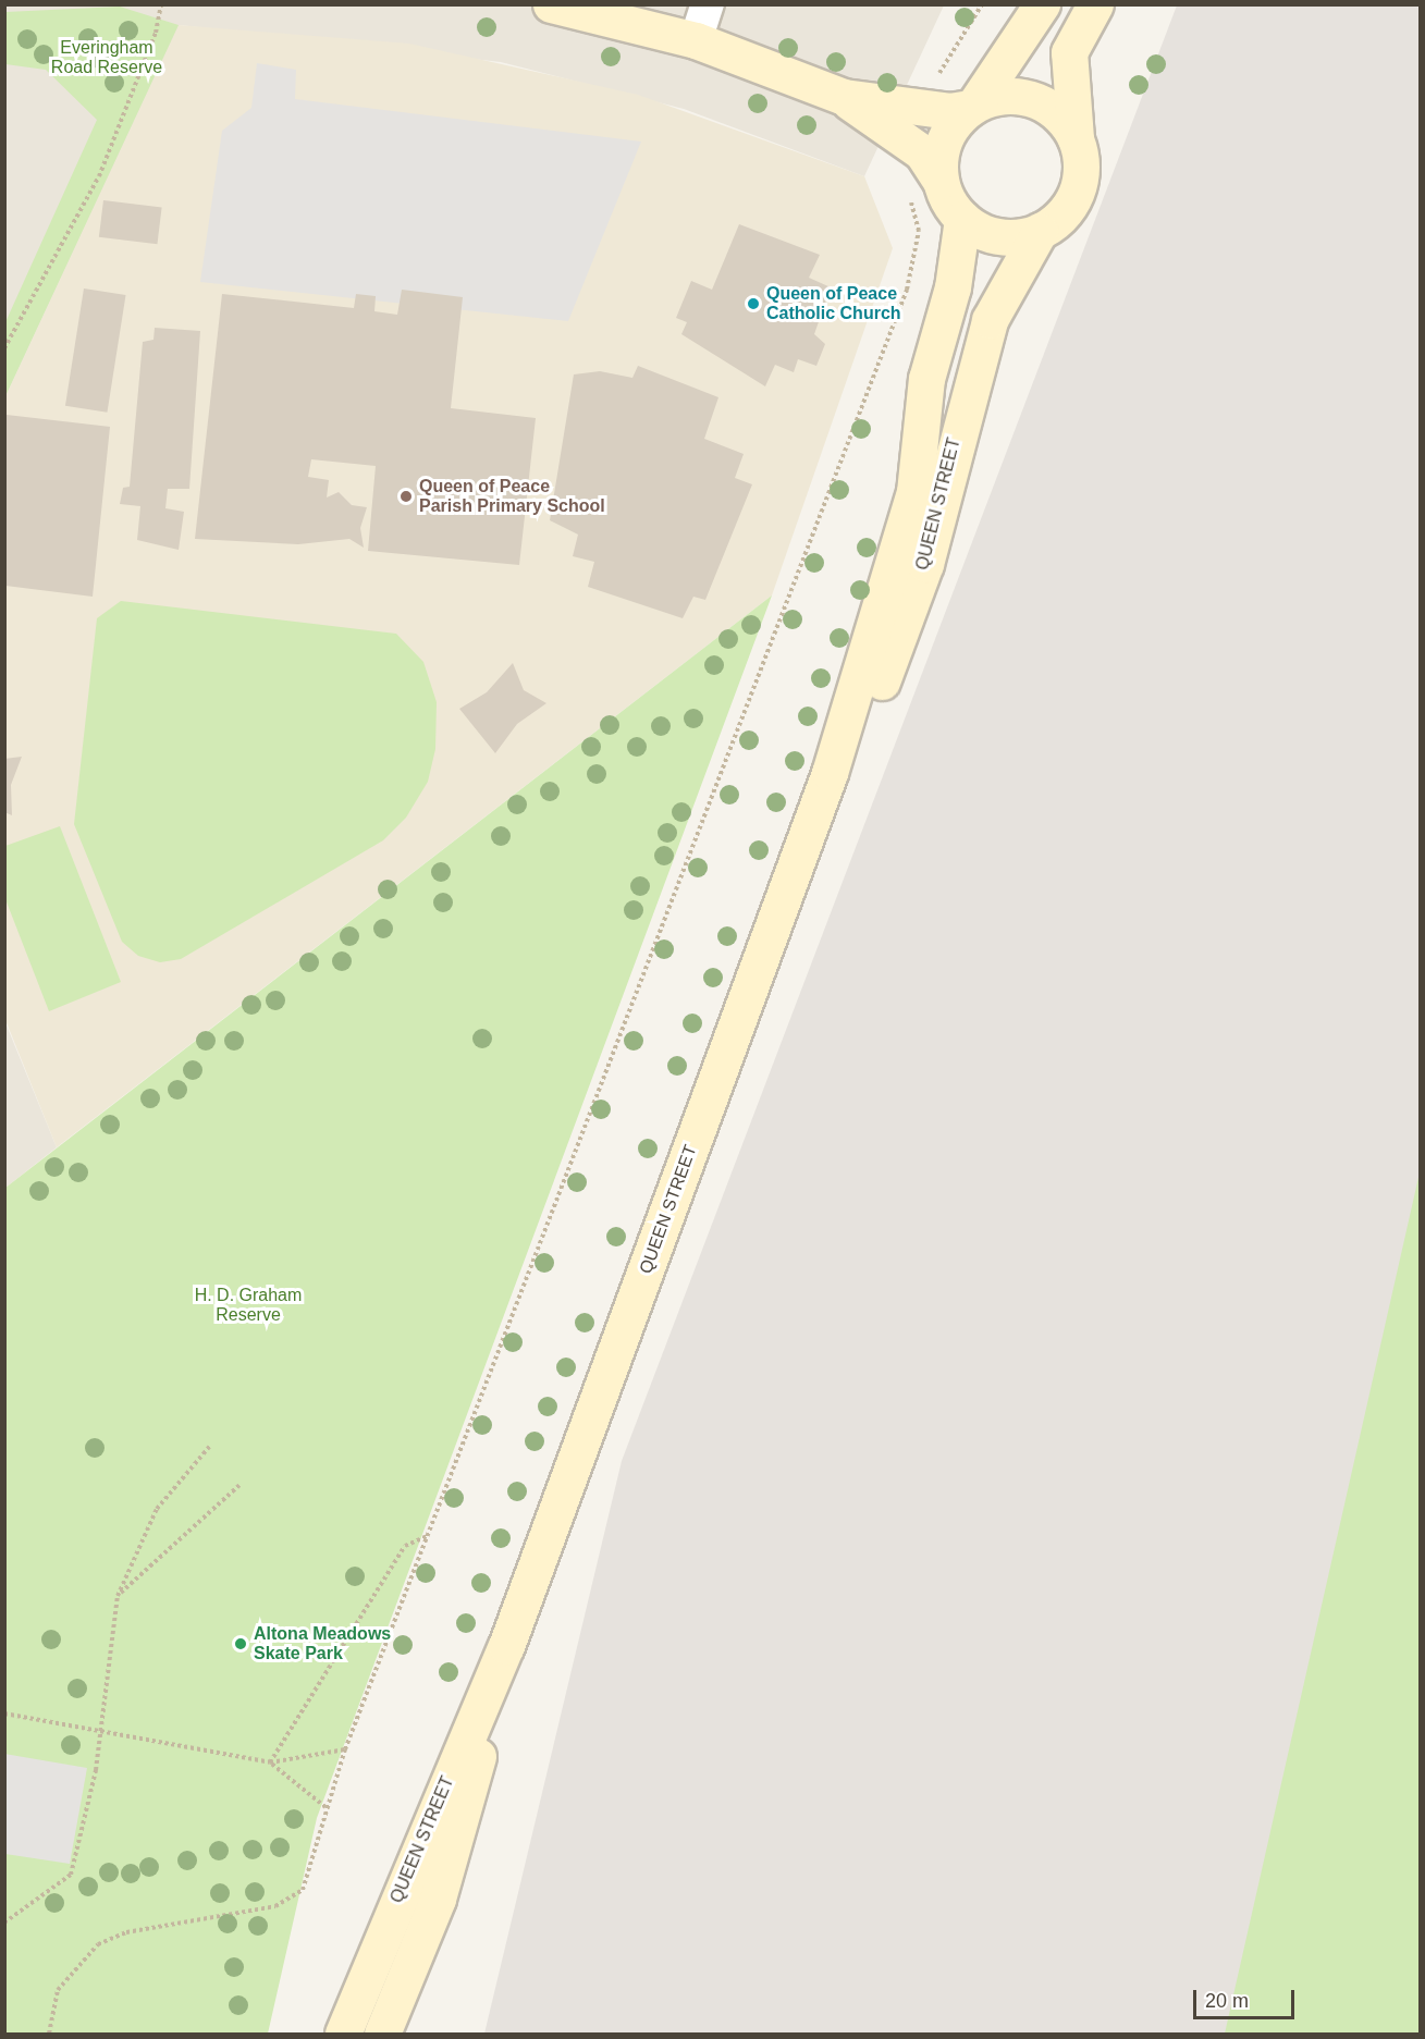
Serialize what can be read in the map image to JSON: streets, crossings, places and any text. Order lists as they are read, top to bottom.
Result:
{
  "streets": {
    "main road": ["QUEEN STREET"]
  },
  "parks": ["Everingham Road Reserve", "H. D. Graham Reserve"],
  "places": ["Queen of Peace Catholic Church", "Queen of Peace Parish Primary School", "Altona Meadows Skate Park"],
  "scale_bar": "20 m"
}
